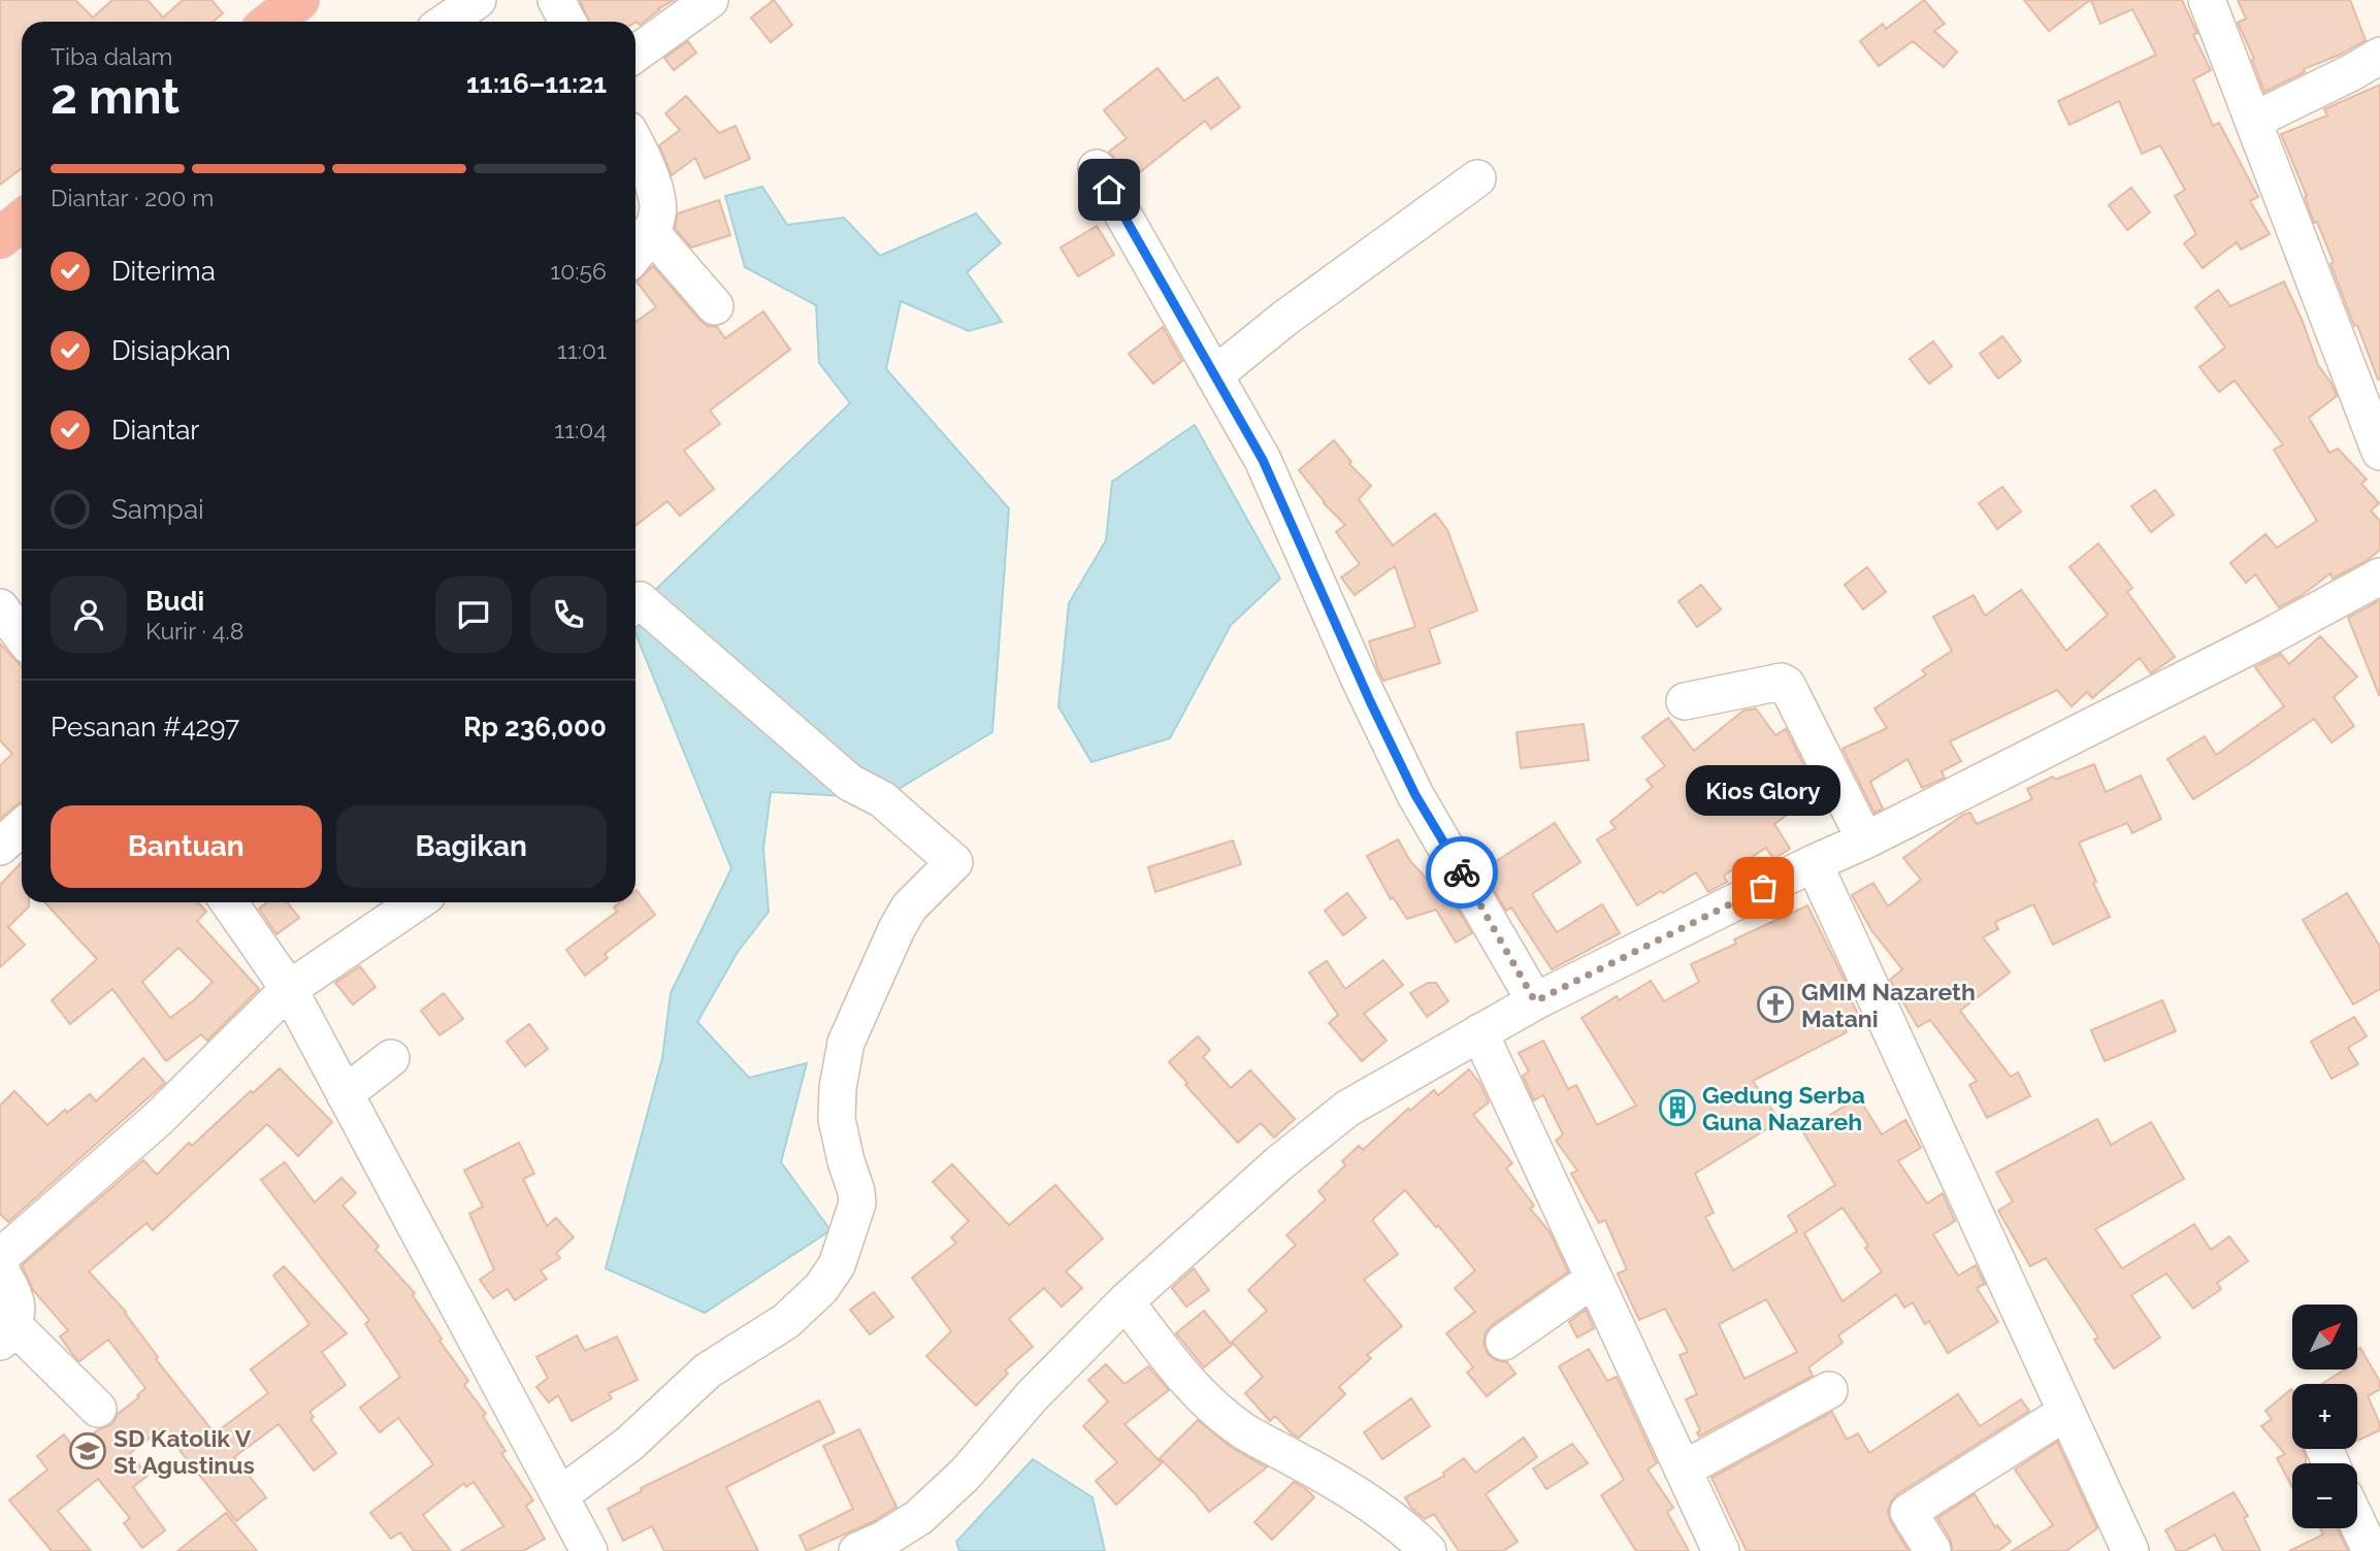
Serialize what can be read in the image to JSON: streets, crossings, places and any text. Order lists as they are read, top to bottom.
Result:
{
  "places": {
    "other": ["Kios Glory"],
    "church": ["GMIM Nazareth Matani"],
    "building": ["Gedung Serba Guna Nazareh"],
    "school or university": ["SD Katolik V St Agustinus"]
  },
  "north": "top right",
  "page": {
    "heading": ["2 mnt", "Tiba dalam", "11:16–11:21"],
    "panel": [
      "Budi",
      "Kurir · 4.8",
      "Pesanan #4297",
      "Rp 236,000"
    ],
    "bar": "Diantar · 200 m",
    "list": [
      ["Diterima", "10:56"],
      ["Disiapkan", "11:01"],
      ["Diantar", "11:04"],
      "Sampai"
    ],
    "bubble": "Kios Glory",
    "buttons": ["Bantuan", "Bagikan"],
    "map_buttons": ["+", "−"]
  }
}
